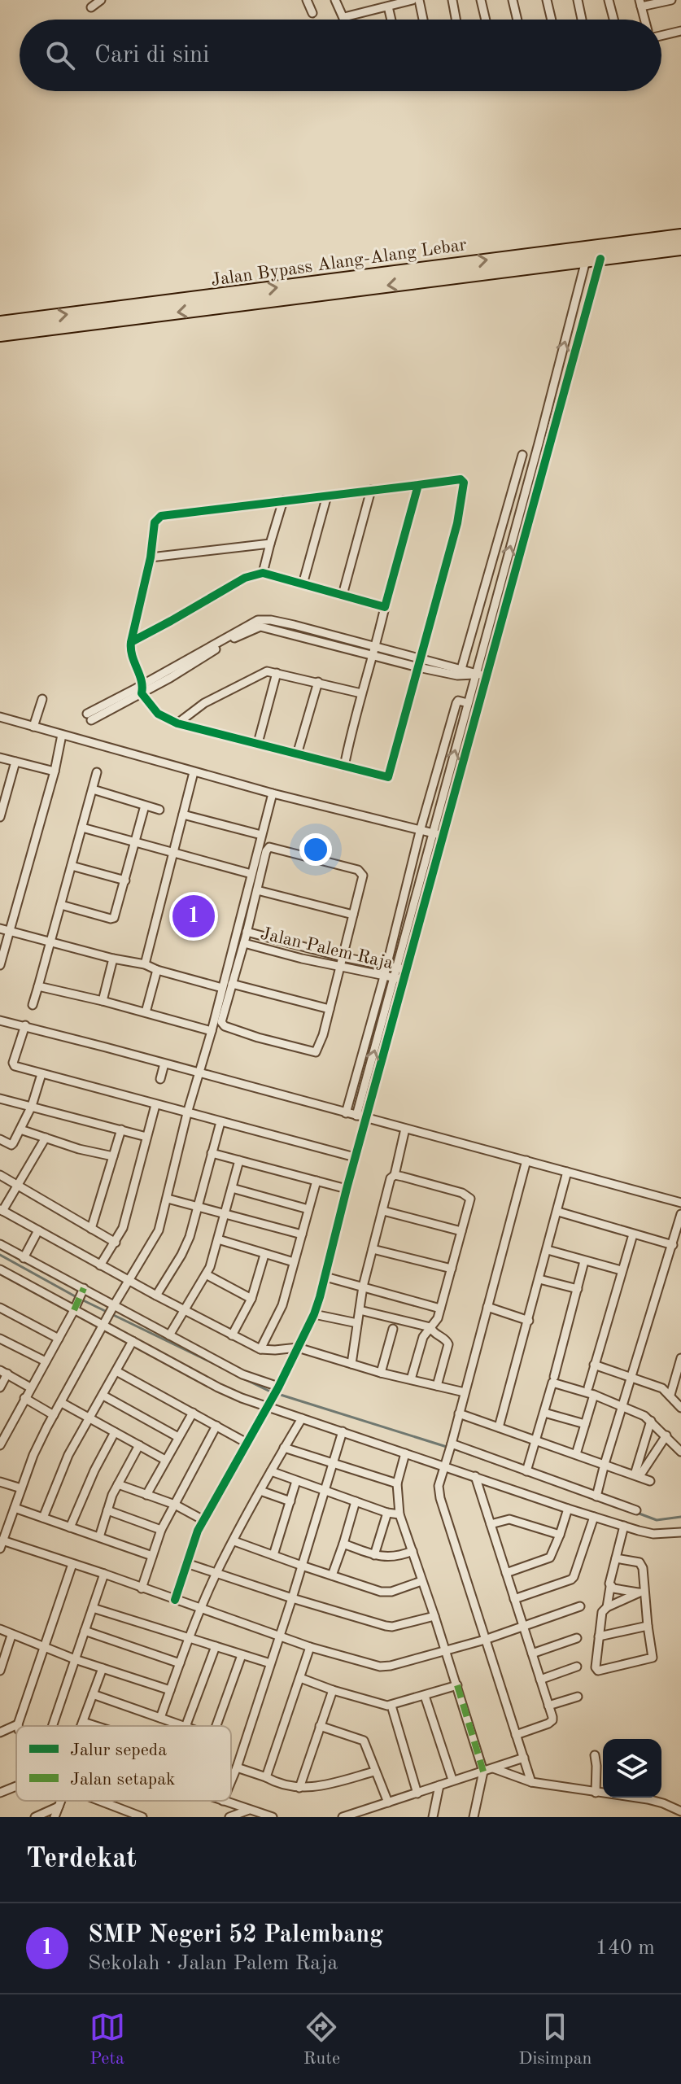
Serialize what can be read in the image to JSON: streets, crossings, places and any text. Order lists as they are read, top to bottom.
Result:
{
  "streets": {
    "highway": ["Jalan Bypass Alang-Alang Lebar"],
    "street": ["Jalan Palem Raja"]
  },
  "legend": ["Jalur sepeda", "Jalan setapak"],
  "page": {
    "search": "Cari di sini",
    "pins": "1",
    "heading": "Terdekat",
    "list": [
      {
        "mark": "1",
        "name": "SMP Negeri 52 Palembang",
        "note": "Sekolah · Jalan Palem Raja",
        "value": "140 m"
      }
    ],
    "nav": ["Peta", "Rute", "Disimpan"]
  }
}
